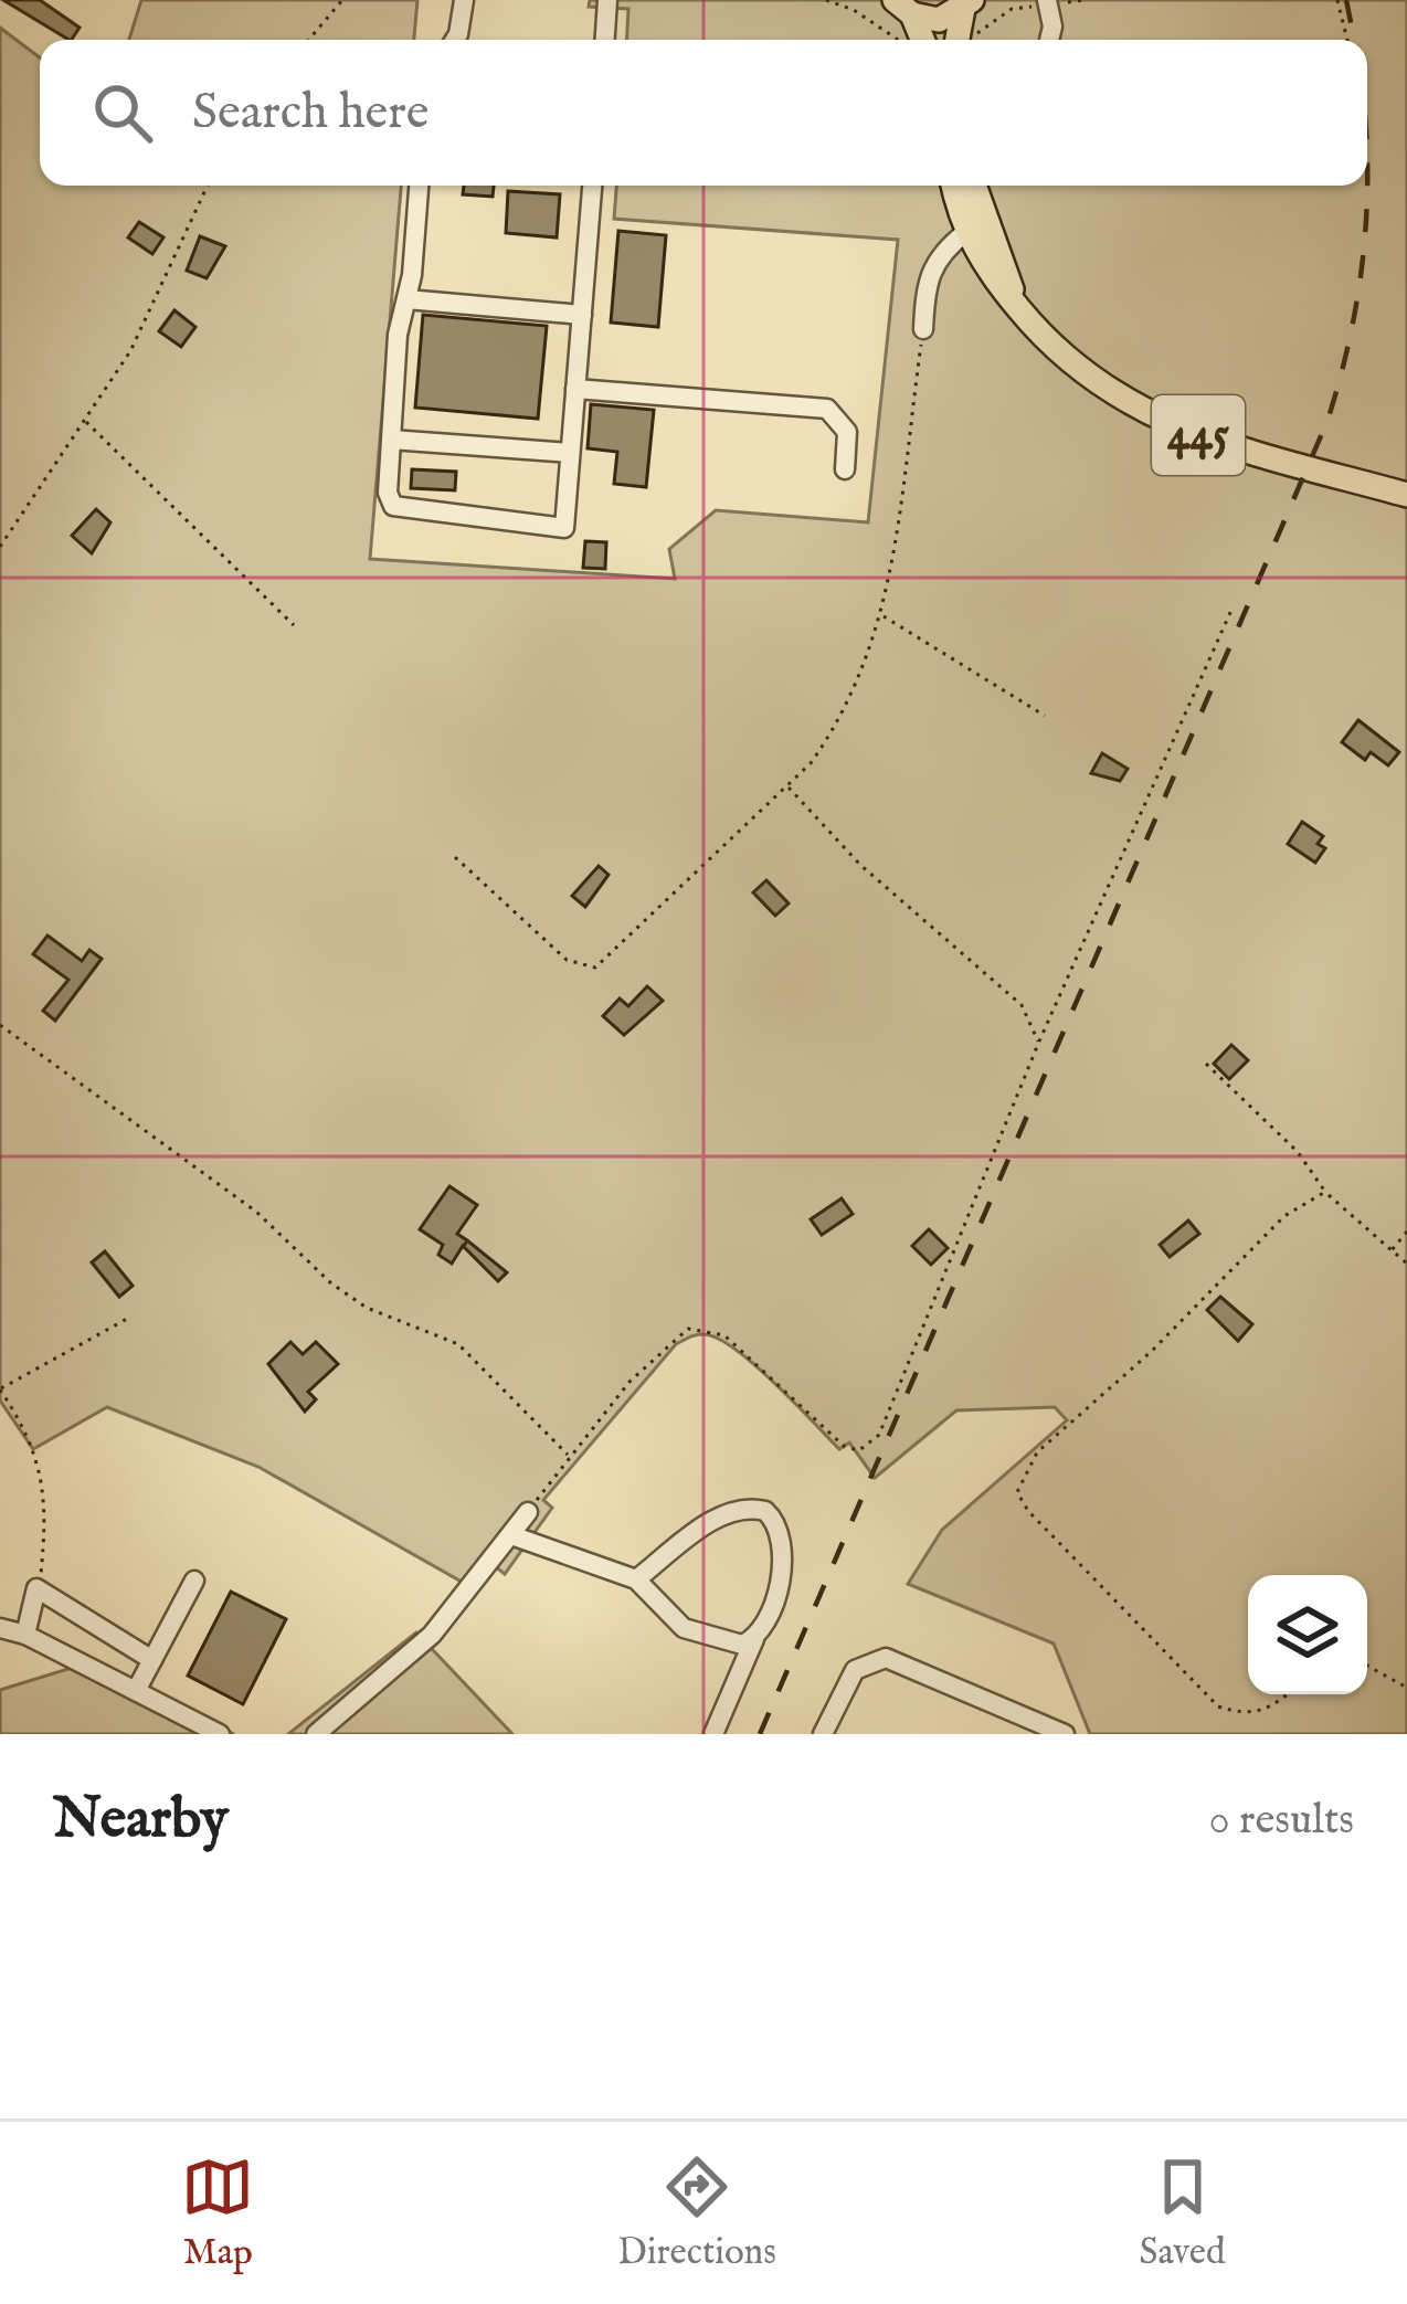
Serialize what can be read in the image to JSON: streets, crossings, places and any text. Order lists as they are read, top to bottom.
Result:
{
  "streets": {
    "main road": ["445"]
  },
  "page": {
    "search": "Search here",
    "heading": ["Nearby", "0 results"],
    "nav": ["Map", "Directions", "Saved"]
  }
}
